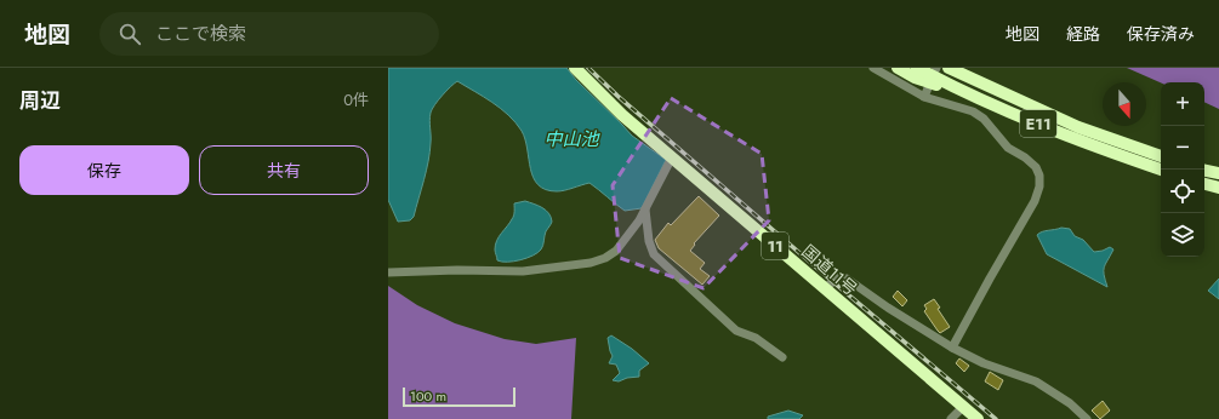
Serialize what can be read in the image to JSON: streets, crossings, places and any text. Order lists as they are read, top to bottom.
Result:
{
  "streets": {
    "highway": ["E11", "11", "国道11号"]
  },
  "water": ["中山池"],
  "scale_bar": "100 m",
  "north": "bottom",
  "page": {
    "header": "地図",
    "search": "ここで検索",
    "nav": ["地図", "経路", "保存済み"],
    "heading": ["周辺", "0件"],
    "map_buttons": ["+", "−"],
    "buttons": ["保存", "共有"],
    "scale": "100 m"
  }
}
